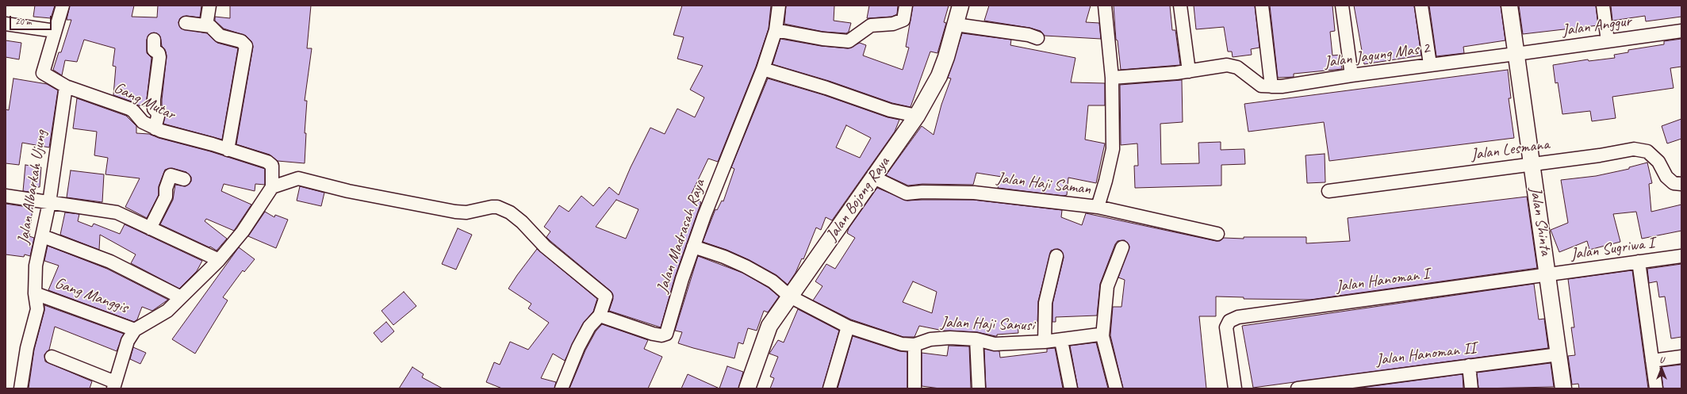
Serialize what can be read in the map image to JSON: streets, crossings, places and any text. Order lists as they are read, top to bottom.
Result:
{
  "streets": {
    "street": [
      "Jalan Anggur",
      "Jalan Jagung Mas 2",
      "Gang Mutar",
      "Jalan Lesmana",
      "Jalan Haji Saman",
      "Jalan Albarkah Ujung",
      "Jalan Bojong Raya",
      "Jalan Shinta",
      "Jalan Madrasah Raya",
      "Jalan Sugriwa I",
      "Jalan Hanoman I",
      "Gang Manggis",
      "Jalan Haji Sanusi",
      "Jalan Hanoman II"
    ]
  },
  "crossings": [
    ["Jalan Anggur", "Jalan Jagung Mas 2"],
    ["Jalan Anggur", "Jalan Shinta"],
    ["Jalan Jagung Mas 2", "Jalan Shinta"],
    ["Gang Mutar", "Jalan Albarkah Ujung"],
    ["Jalan Lesmana", "Jalan Shinta"],
    ["Jalan Haji Saman", "Jalan Bojong Raya"],
    ["Jalan Albarkah Ujung", "Gang Manggis"],
    ["Jalan Bojong Raya", "Jalan Haji Sanusi"],
    ["Jalan Shinta", "Jalan Sugriwa I"],
    ["Jalan Shinta", "Jalan Hanoman I"],
    ["Jalan Shinta", "Jalan Hanoman II"],
    ["Jalan Madrasah Raya", "Jalan Haji Sanusi"],
    ["Jalan Sugriwa I", "Jalan Hanoman I"]
  ],
  "scale_bar": "20 m",
  "north": "top"
}
